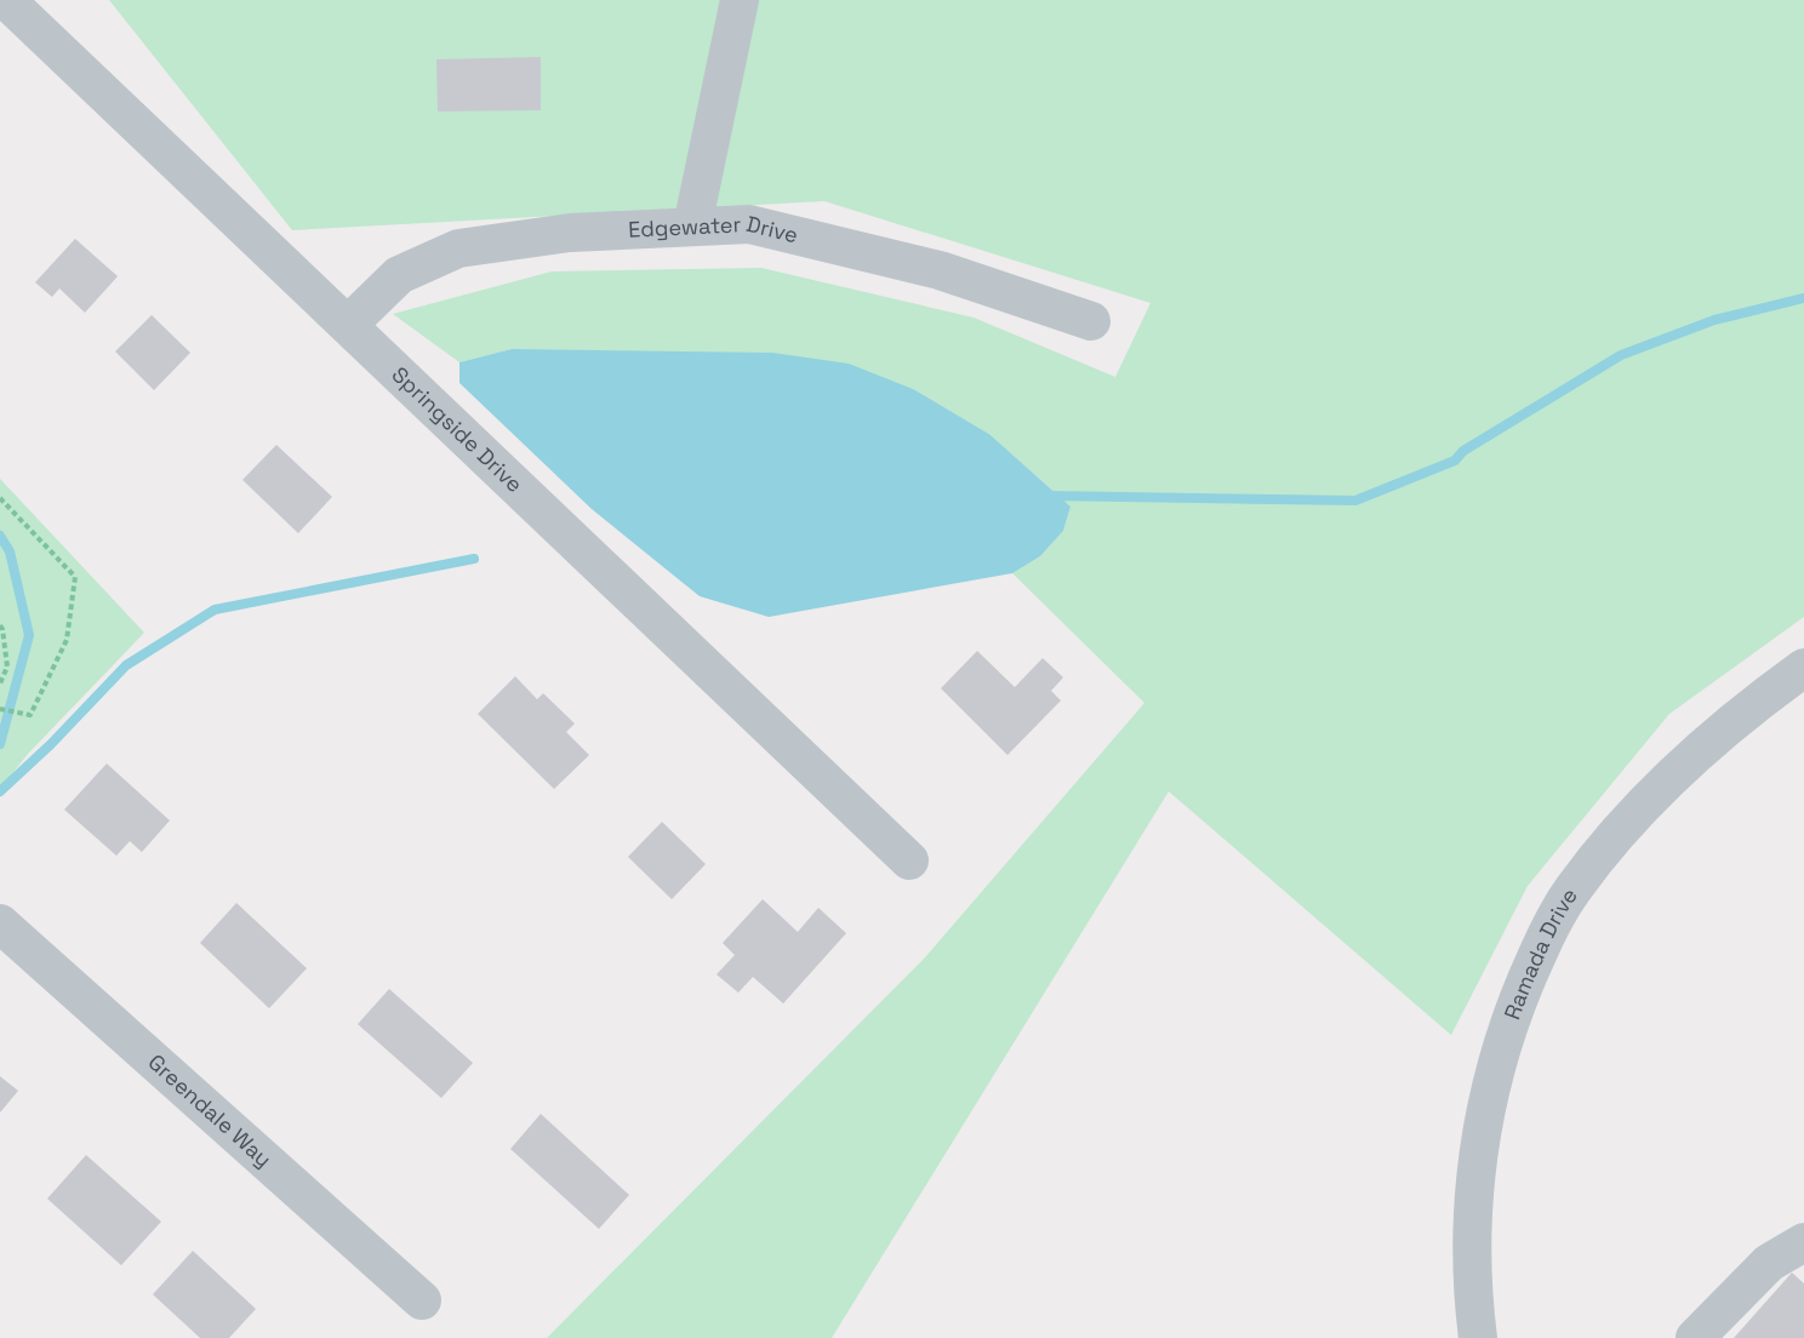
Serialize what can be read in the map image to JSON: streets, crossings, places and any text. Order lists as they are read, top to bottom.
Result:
{
  "streets": {
    "street": [
      "Edgewater Drive",
      "Springside Drive",
      "Ramada Drive",
      "Greendale Way"
    ]
  },
  "crossings": [
    ["Edgewater Drive", "Springside Drive"]
  ]
}
